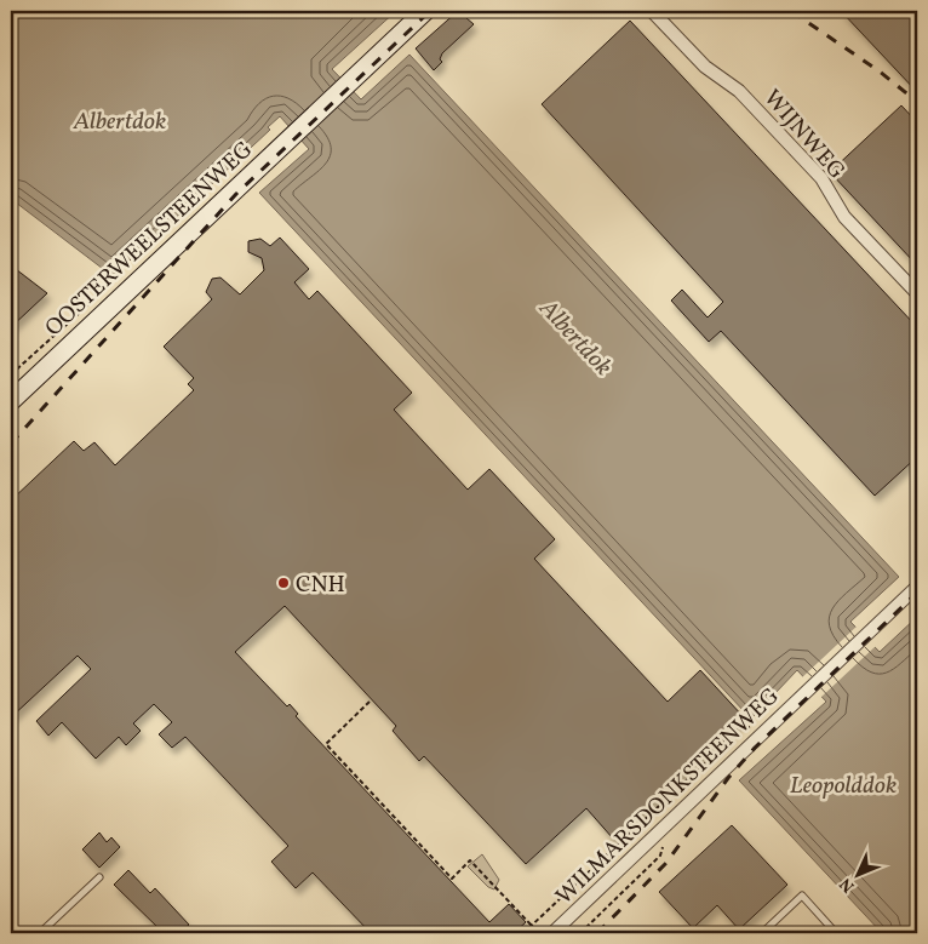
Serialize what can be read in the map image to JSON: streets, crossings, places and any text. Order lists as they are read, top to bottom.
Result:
{
  "streets": {
    "main road": ["OOSTERWEELSTEENWEG"],
    "street": ["WIJNWEG", "WILMARSDONKSTEENWEG"]
  },
  "water": ["Albertdok", "Leopolddok"],
  "places": ["CNH"],
  "north": "bottom left"
}
